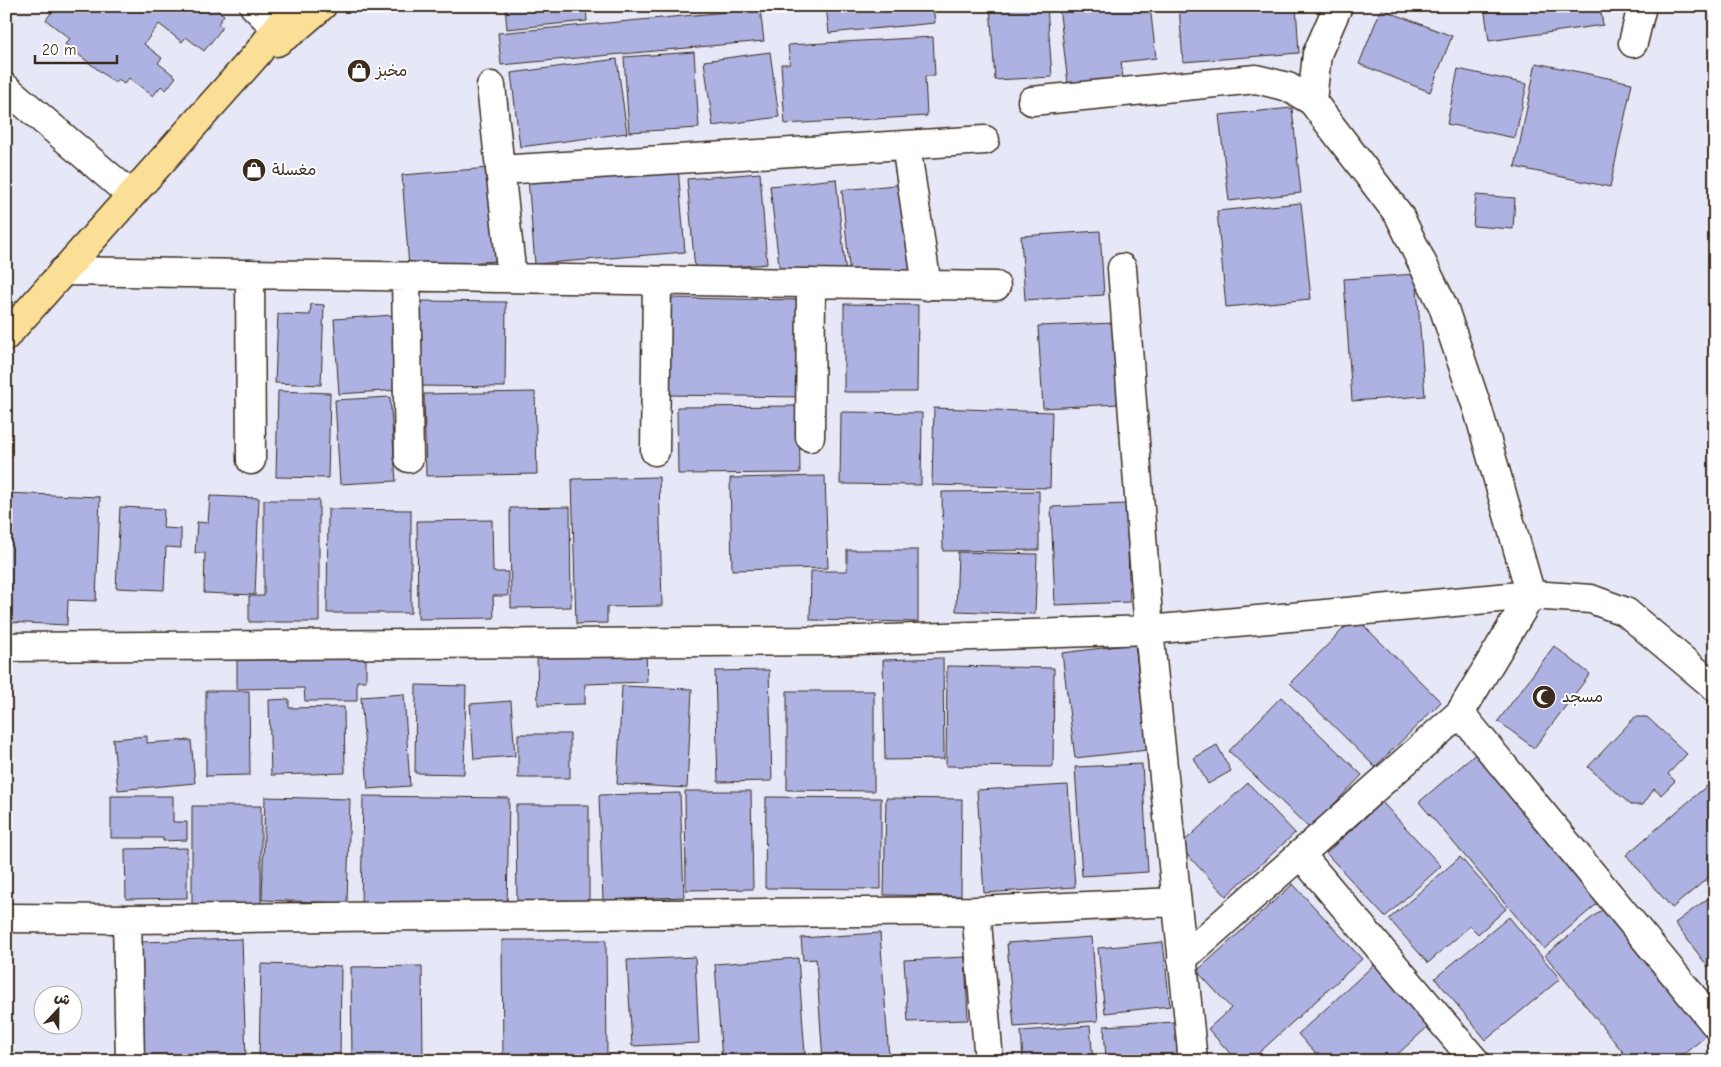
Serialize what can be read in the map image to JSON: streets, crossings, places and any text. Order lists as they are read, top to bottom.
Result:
{
  "places": {
    "shop": ["مخبز", "مغسلة"],
    "mosque": ["مسجد"]
  },
  "scale_bar": "20 m",
  "north": "top"
}
